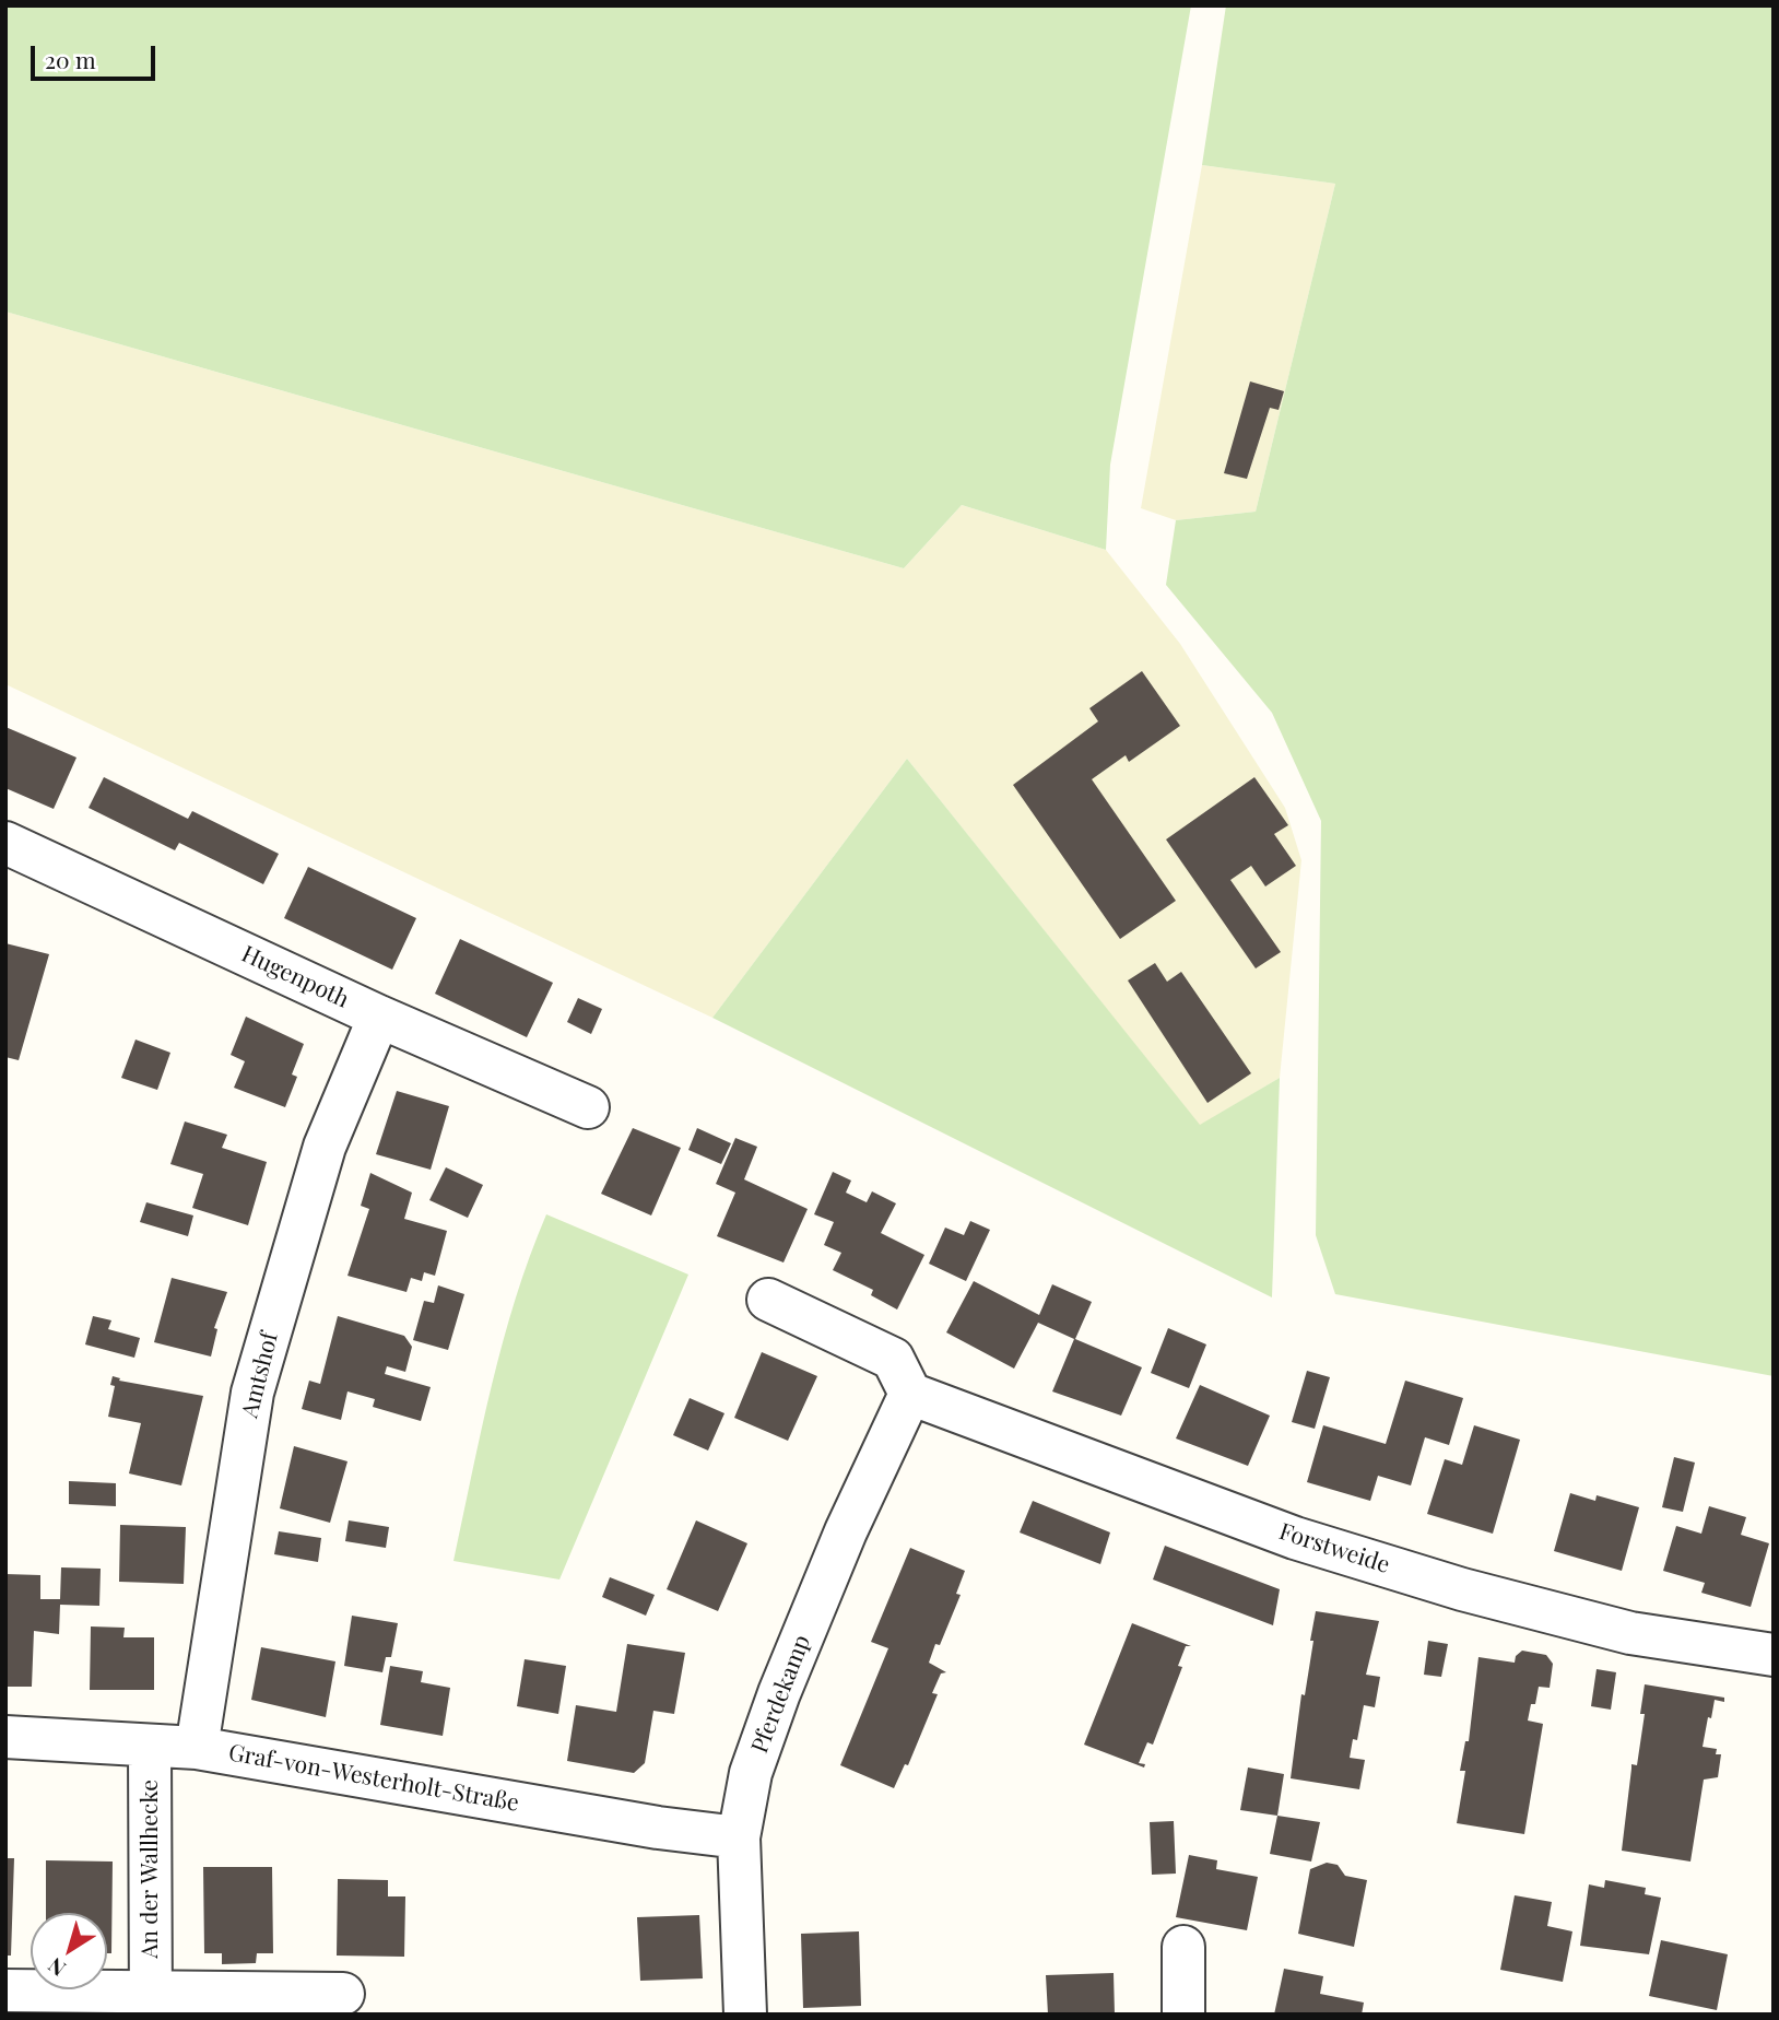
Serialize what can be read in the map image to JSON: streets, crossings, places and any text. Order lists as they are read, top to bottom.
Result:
{
  "streets": {
    "street": [
      "Hugenpoth",
      "Amtshof",
      "Forstweide",
      "Pferdekamp",
      "Graf-von-Westerholt-Straße",
      "An der Wallhecke"
    ]
  },
  "crossings": [
    ["Hugenpoth", "Amtshof"],
    ["Amtshof", "Graf-von-Westerholt-Straße"],
    ["Forstweide", "Pferdekamp"],
    ["Pferdekamp", "Graf-von-Westerholt-Straße"],
    ["Graf-von-Westerholt-Straße", "An der Wallhecke"]
  ],
  "scale_bar": "20 m",
  "north": "bottom left"
}
